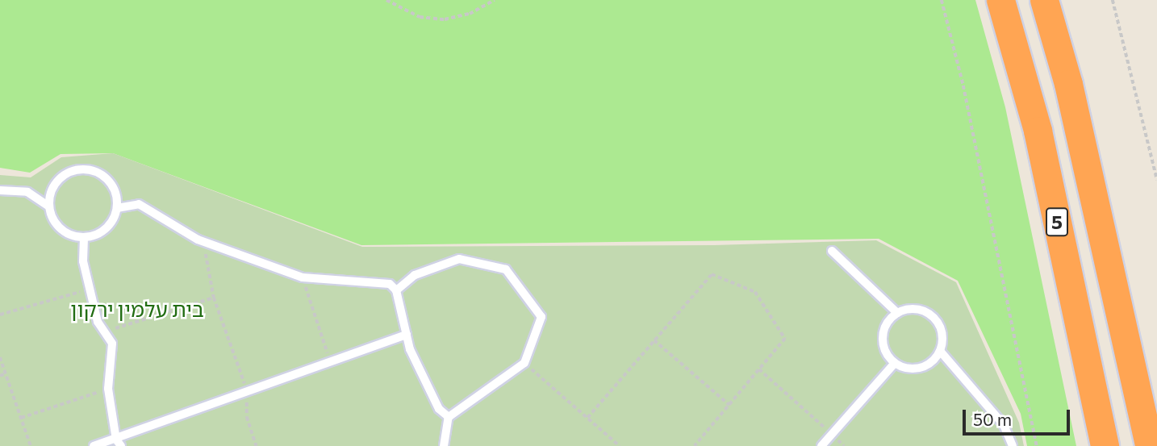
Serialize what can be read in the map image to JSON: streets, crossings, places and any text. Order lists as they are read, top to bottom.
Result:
{
  "streets": {
    "highway": ["5"]
  },
  "parks": ["בית עלמין ירקון"],
  "scale_bar": "50 m"
}
